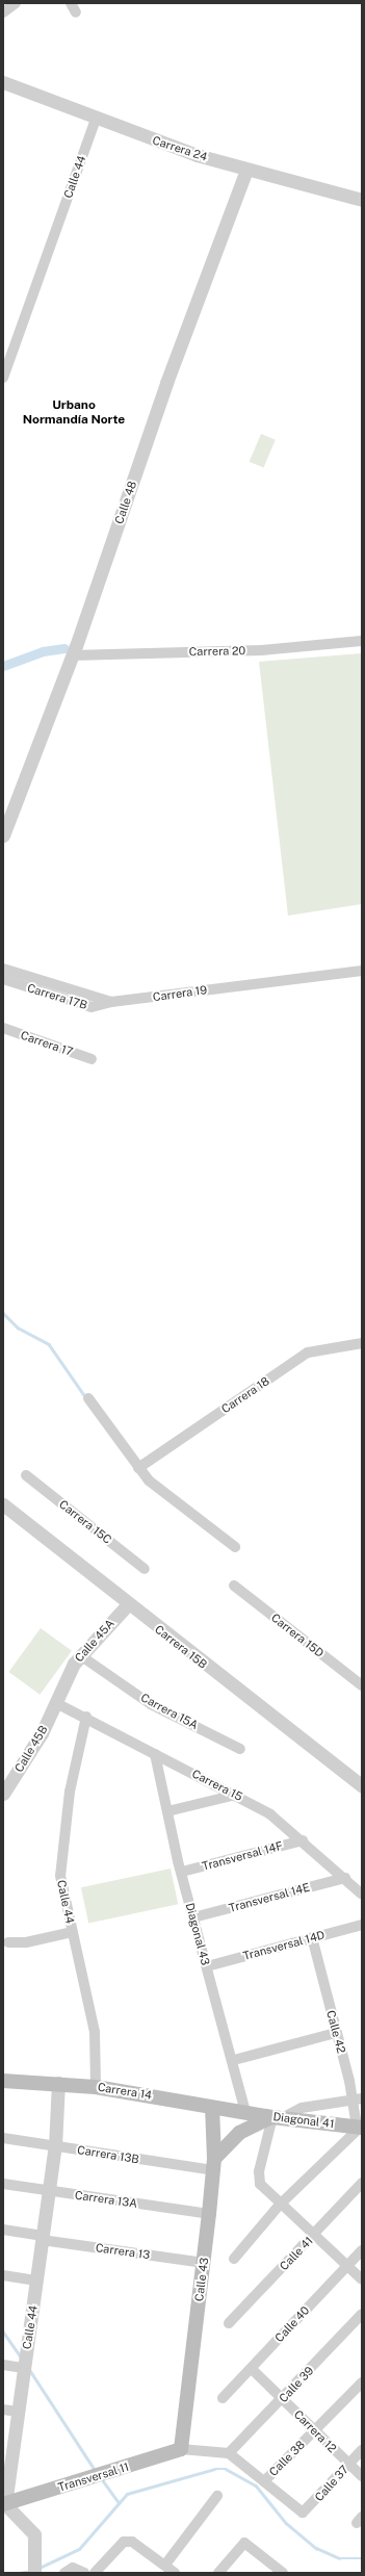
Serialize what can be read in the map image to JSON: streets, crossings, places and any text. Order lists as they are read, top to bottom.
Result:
{
  "streets": {
    "main road": [
      "Carrera 14",
      "Diagonal 41",
      "Calle 43",
      "Transversal 11"
    ],
    "street": [
      "Carrera 24",
      "Calle 44",
      "Calle 48",
      "Carrera 20",
      "Carrera 19",
      "Carrera 17B",
      "Carrera 17",
      "Carrera 18",
      "Carrera 15C",
      "Carrera 15D",
      "Calle 45A",
      "Carrera 15B",
      "Carrera 15A",
      "Calle 45B",
      "Carrera 15",
      "Transversal 14F",
      "Transversal 14E",
      "Diagonal 43",
      "Transversal 14D",
      "Calle 42",
      "Carrera 13B",
      "Carrera 13A",
      "Carrera 13",
      "Calle 41",
      "Calle 40",
      "Calle 39",
      "Carrera 12",
      "Calle 38",
      "Calle 37"
    ]
  },
  "crossings": [
    ["Carrera 24", "Calle 44"],
    ["Carrera 24", "Calle 48"],
    ["Calle 44", "Carrera 15"],
    ["Calle 44", "Carrera 14"],
    ["Calle 44", "Carrera 13B"],
    ["Calle 44", "Carrera 13A"],
    ["Calle 44", "Carrera 13"],
    ["Calle 44", "Transversal 11"],
    ["Calle 48", "Carrera 20"],
    ["Carrera 19", "Carrera 17B"],
    ["Calle 45A", "Carrera 15B"],
    ["Calle 45A", "Carrera 15A"],
    ["Calle 45A", "Calle 45B"],
    ["Calle 45A", "Carrera 15"],
    ["Calle 45B", "Carrera 15"],
    ["Carrera 15", "Transversal 14F"],
    ["Carrera 15", "Transversal 14E"],
    ["Carrera 15", "Diagonal 43"],
    ["Transversal 14F", "Diagonal 43"],
    ["Transversal 14E", "Diagonal 43"],
    ["Diagonal 43", "Transversal 14D"],
    ["Diagonal 43", "Carrera 14"],
    ["Diagonal 43", "Diagonal 41"],
    ["Transversal 14D", "Calle 42"],
    ["Calle 42", "Diagonal 41"],
    ["Carrera 14", "Diagonal 41"],
    ["Carrera 14", "Calle 43"],
    ["Carrera 13B", "Calle 43"],
    ["Carrera 13A", "Calle 43"],
    ["Carrera 13", "Calle 43"],
    ["Calle 43", "Transversal 11"],
    ["Calle 40", "Carrera 12"],
    ["Calle 39", "Carrera 12"],
    ["Carrera 12", "Calle 38"],
    ["Carrera 12", "Calle 37"],
    ["Calle 38", "Calle 37"]
  ],
  "districts": ["Urbano Normandía Norte"]
}
